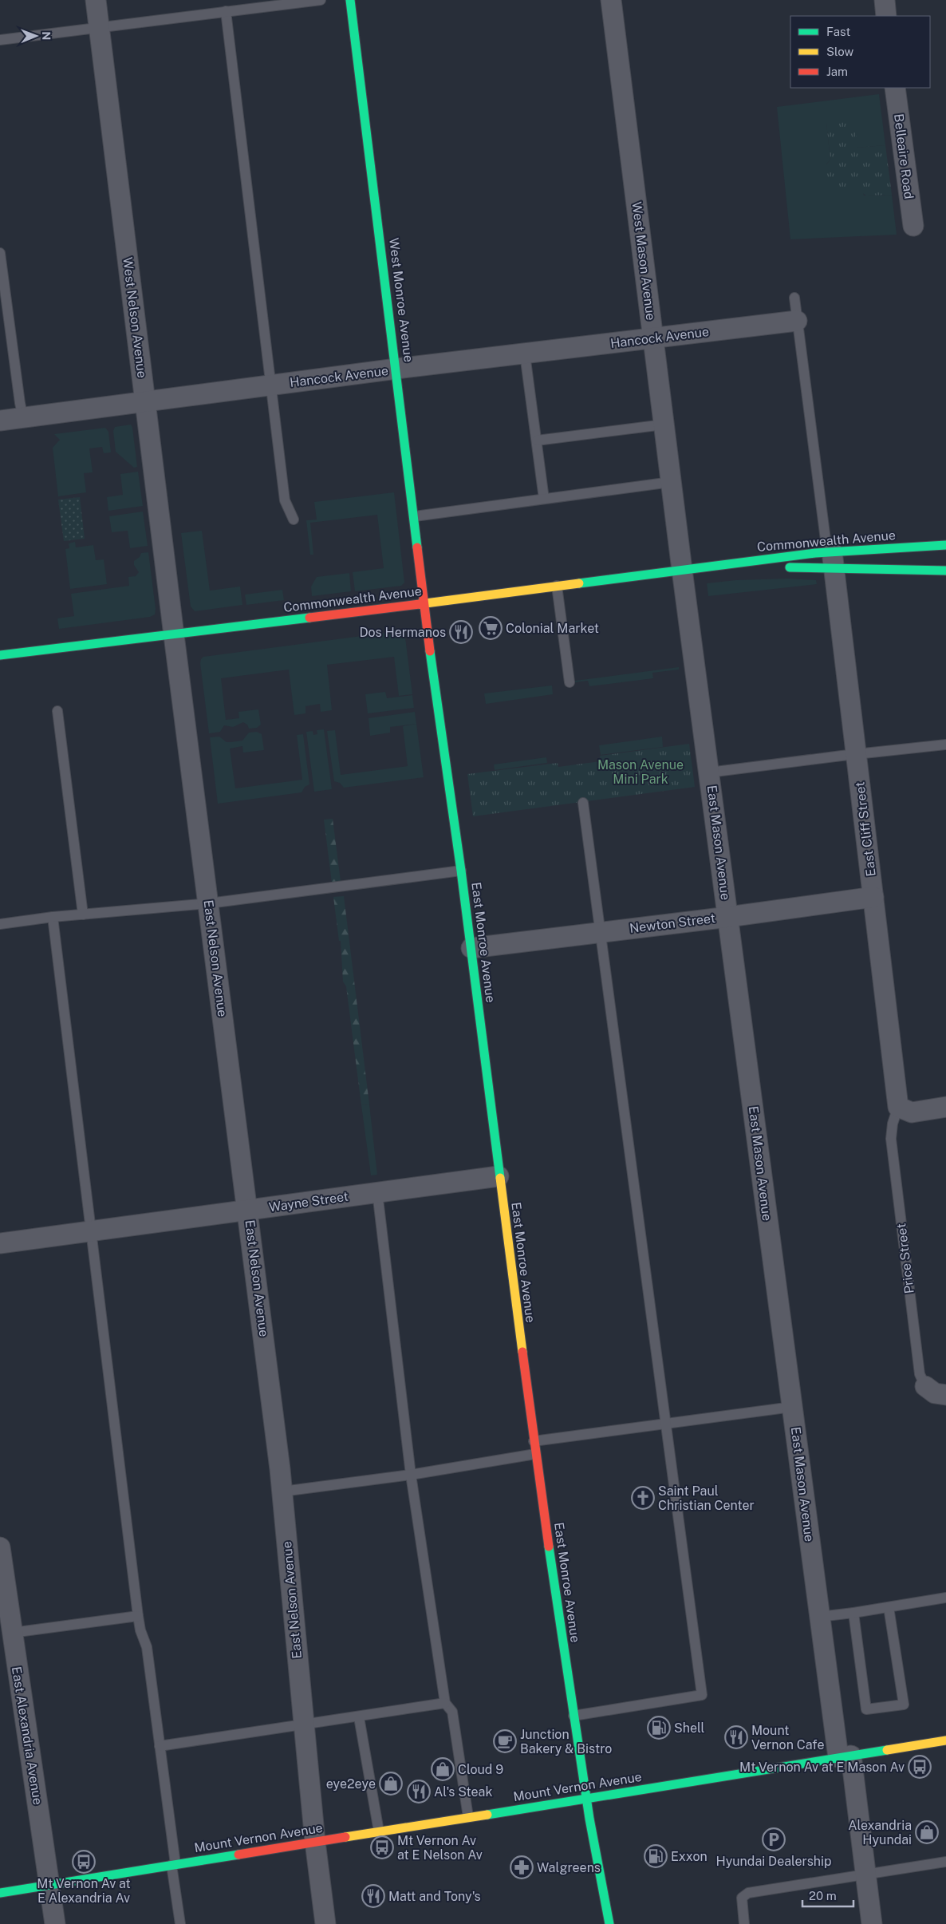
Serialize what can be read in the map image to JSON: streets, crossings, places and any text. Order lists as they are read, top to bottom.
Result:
{
  "streets": {
    "street": [
      "Belleaire Road",
      "West Mason Avenue",
      "West Monroe Avenue",
      "West Nelson Avenue",
      "Hancock Avenue",
      "Commonwealth Avenue",
      "East Cliff Street",
      "East Mason Avenue",
      "Newton Street",
      "East Monroe Avenue",
      "East Nelson Avenue",
      "Wayne Street",
      "Price Street",
      "East Alexandria Avenue",
      "Mount Vernon Avenue"
    ]
  },
  "crossings": [
    ["West Mason Avenue", "Hancock Avenue"],
    ["West Mason Avenue", "Commonwealth Avenue"],
    ["West Mason Avenue", "East Mason Avenue"],
    ["West Monroe Avenue", "Hancock Avenue"],
    ["West Monroe Avenue", "Commonwealth Avenue"],
    ["West Monroe Avenue", "East Monroe Avenue"],
    ["West Nelson Avenue", "Hancock Avenue"],
    ["West Nelson Avenue", "Commonwealth Avenue"],
    ["West Nelson Avenue", "East Nelson Avenue"],
    ["Commonwealth Avenue", "East Cliff Street"],
    ["Commonwealth Avenue", "East Mason Avenue"],
    ["Commonwealth Avenue", "East Monroe Avenue"],
    ["Commonwealth Avenue", "East Nelson Avenue"],
    ["East Cliff Street", "Newton Street"],
    ["East Cliff Street", "Price Street"],
    ["East Mason Avenue", "Newton Street"],
    ["East Mason Avenue", "Mount Vernon Avenue"],
    ["Newton Street", "East Monroe Avenue"],
    ["East Monroe Avenue", "Wayne Street"],
    ["East Monroe Avenue", "Mount Vernon Avenue"],
    ["East Nelson Avenue", "Wayne Street"],
    ["East Nelson Avenue", "Mount Vernon Avenue"],
    ["East Alexandria Avenue", "Mount Vernon Avenue"]
  ],
  "parks": ["Mason Avenue Mini Park"],
  "places": {
    "supermarket": ["Colonial Market"],
    "restaurant": [
      "Dos Hermanos",
      "Mount Vernon Cafe",
      "Al's Steak",
      "Matt and Tony's"
    ],
    "church": ["Saint Paul Christian Center"],
    "fuel station": ["Shell", "Exxon"],
    "cafe": ["Junction Bakery & Bistro"],
    "bus stop": ["Mt Vernon Av at E Mason Av", "Mt Vernon Av at E Nelson Av", "Mt Vernon Av at E Alexandria Av"],
    "shop": ["Cloud 9", "eye2eye", "Alexandria Hyundai"],
    "parking": ["Hyundai Dealership"],
    "pharmacy": ["Walgreens"]
  },
  "legend": ["Fast", "Slow", "Jam"],
  "scale_bar": "20 m",
  "north": "right"
}
